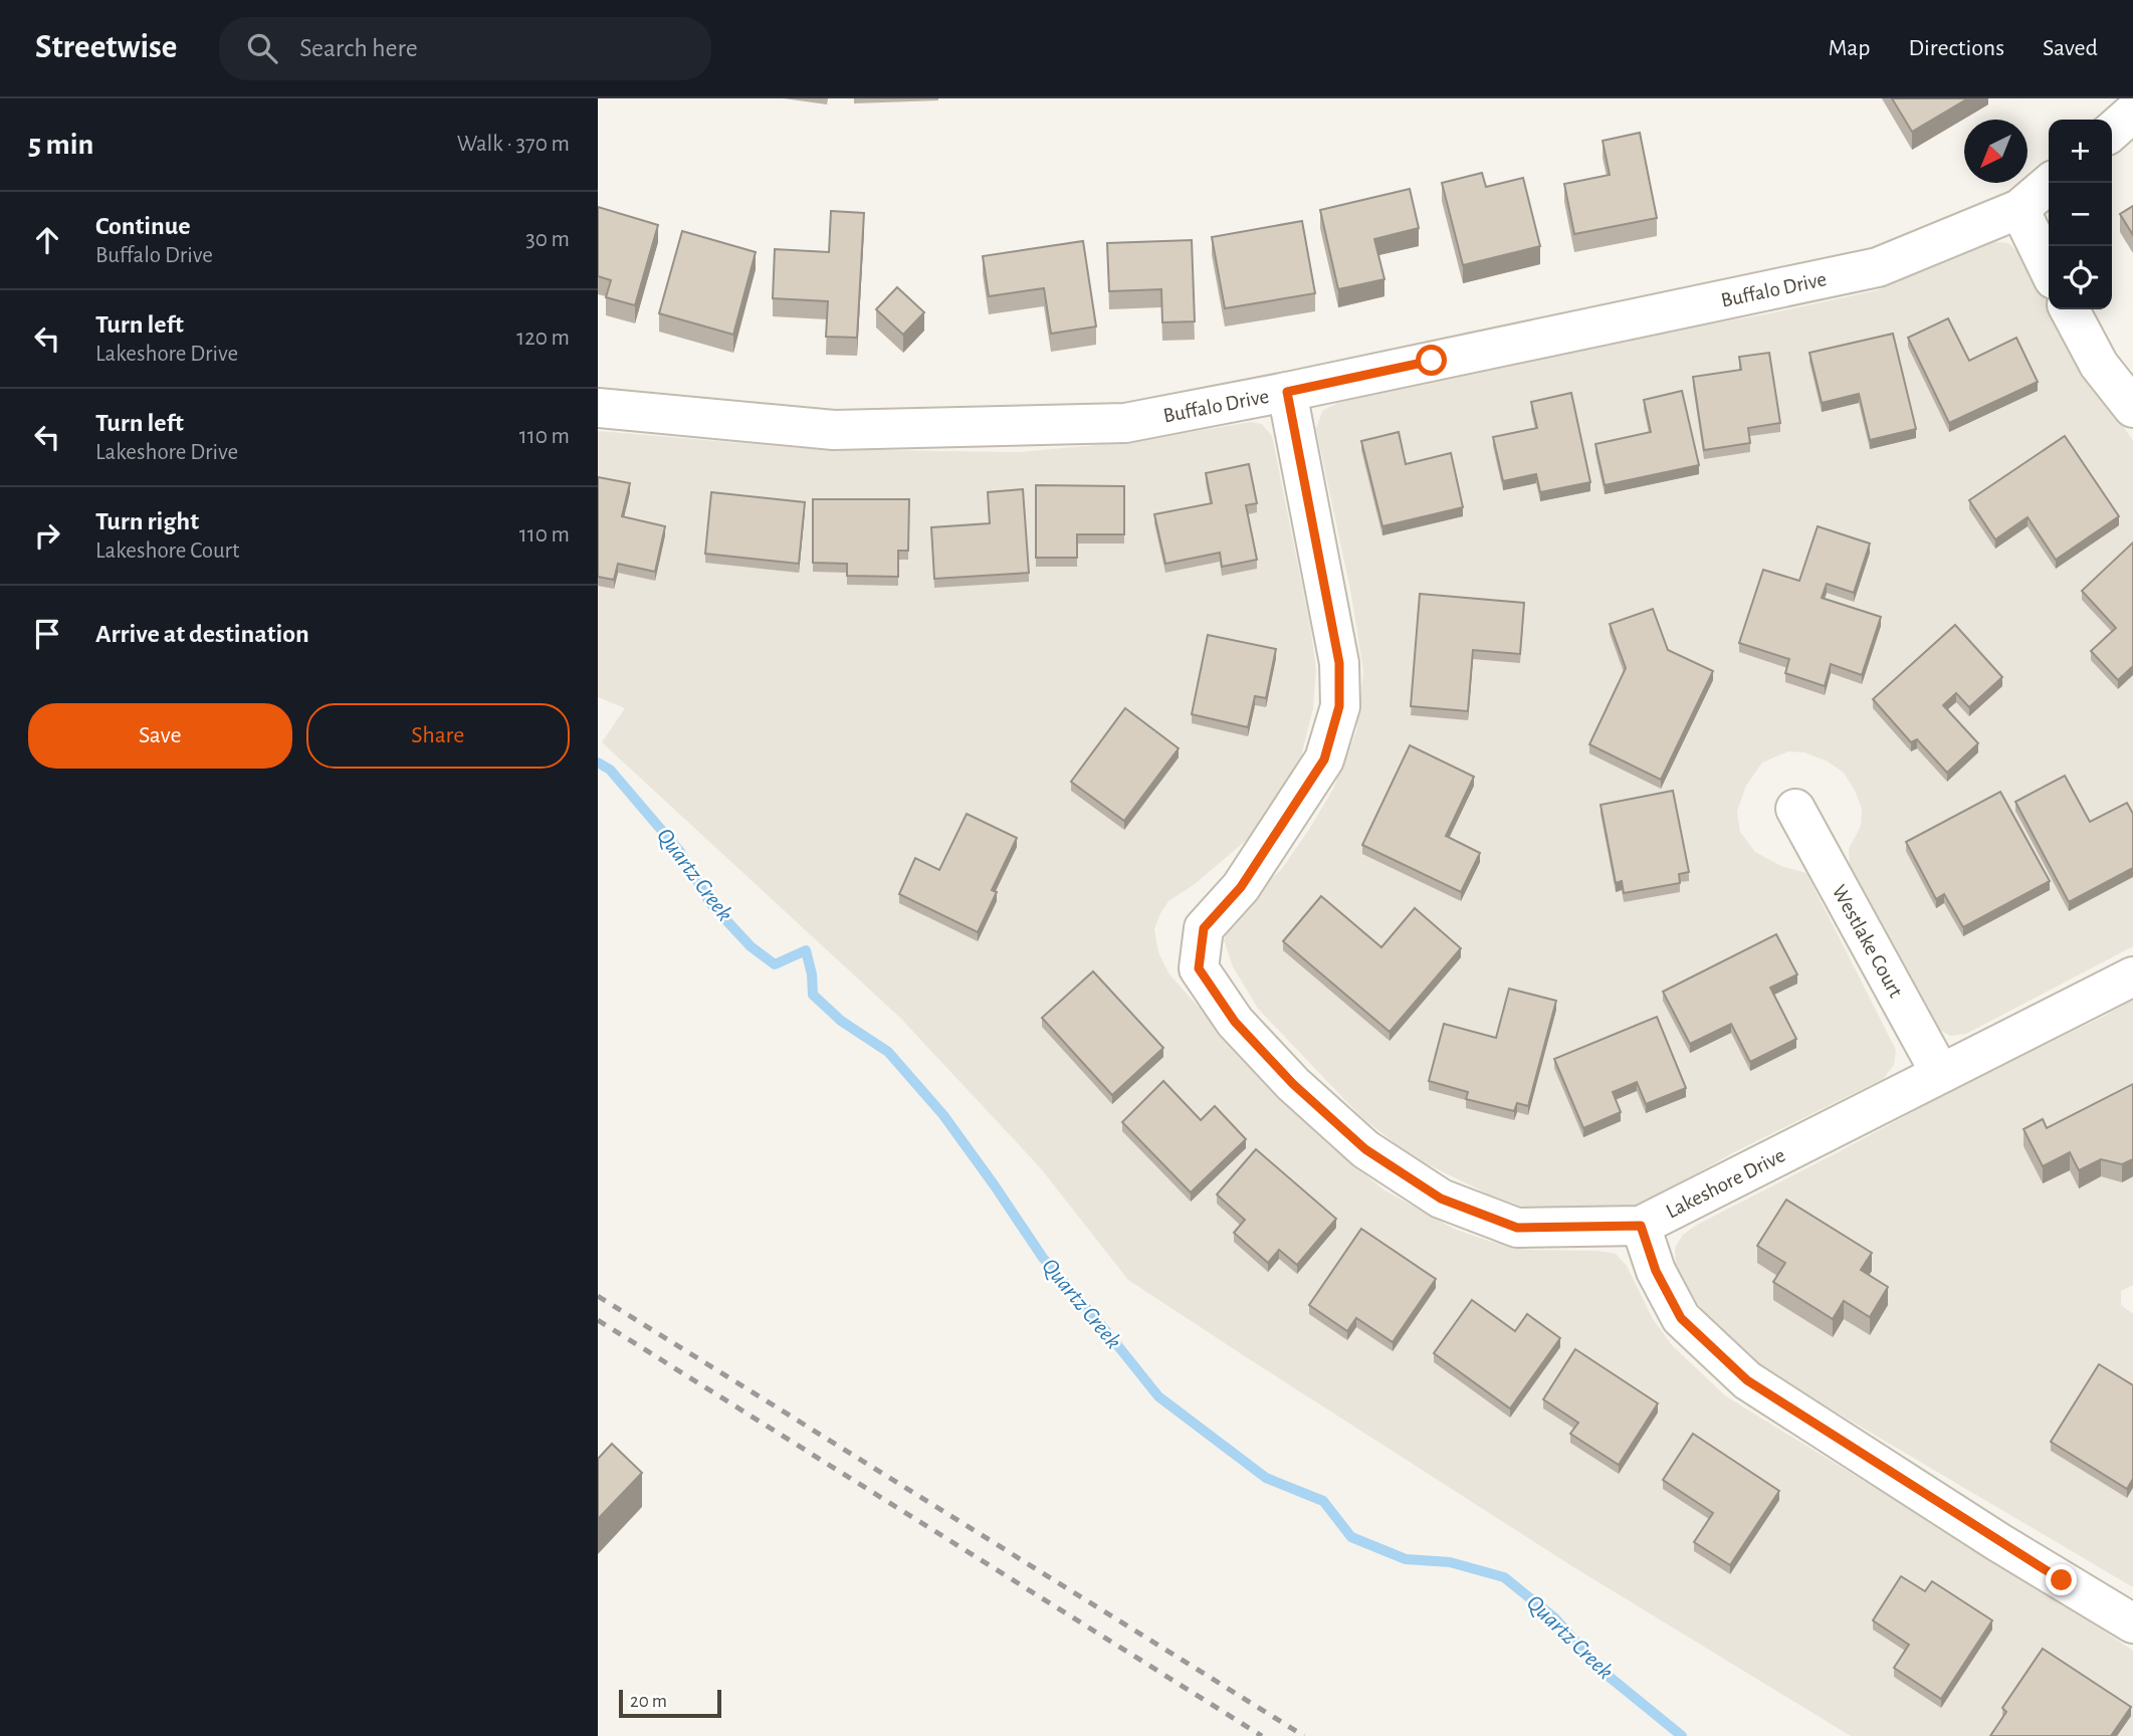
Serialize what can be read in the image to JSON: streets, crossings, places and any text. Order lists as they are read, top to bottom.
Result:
{
  "streets": {
    "street": ["Buffalo Drive", "Westlake Court", "Lakeshore Drive"]
  },
  "crossings": [
    ["Buffalo Drive", "Lakeshore Drive"],
    ["Westlake Court", "Lakeshore Drive"]
  ],
  "water": ["Quartz Creek"],
  "scale_bar": "20 m",
  "north": "bottom left",
  "page": {
    "header": "Streetwise",
    "search": "Search here",
    "nav": ["Map", "Directions", "Saved"],
    "heading": ["5 min", "Walk · 370 m"],
    "map_buttons": ["+", "−"],
    "list": [
      ["Continue", "Buffalo Drive", "30 m"],
      ["Turn left", "Lakeshore Drive", "120 m"],
      ["Turn left", "Lakeshore Drive", "110 m"],
      ["Turn right", "Lakeshore Court", "110 m"],
      "Arrive at destination"
    ],
    "buttons": ["Save", "Share"],
    "scale": "20 m"
  }
}
